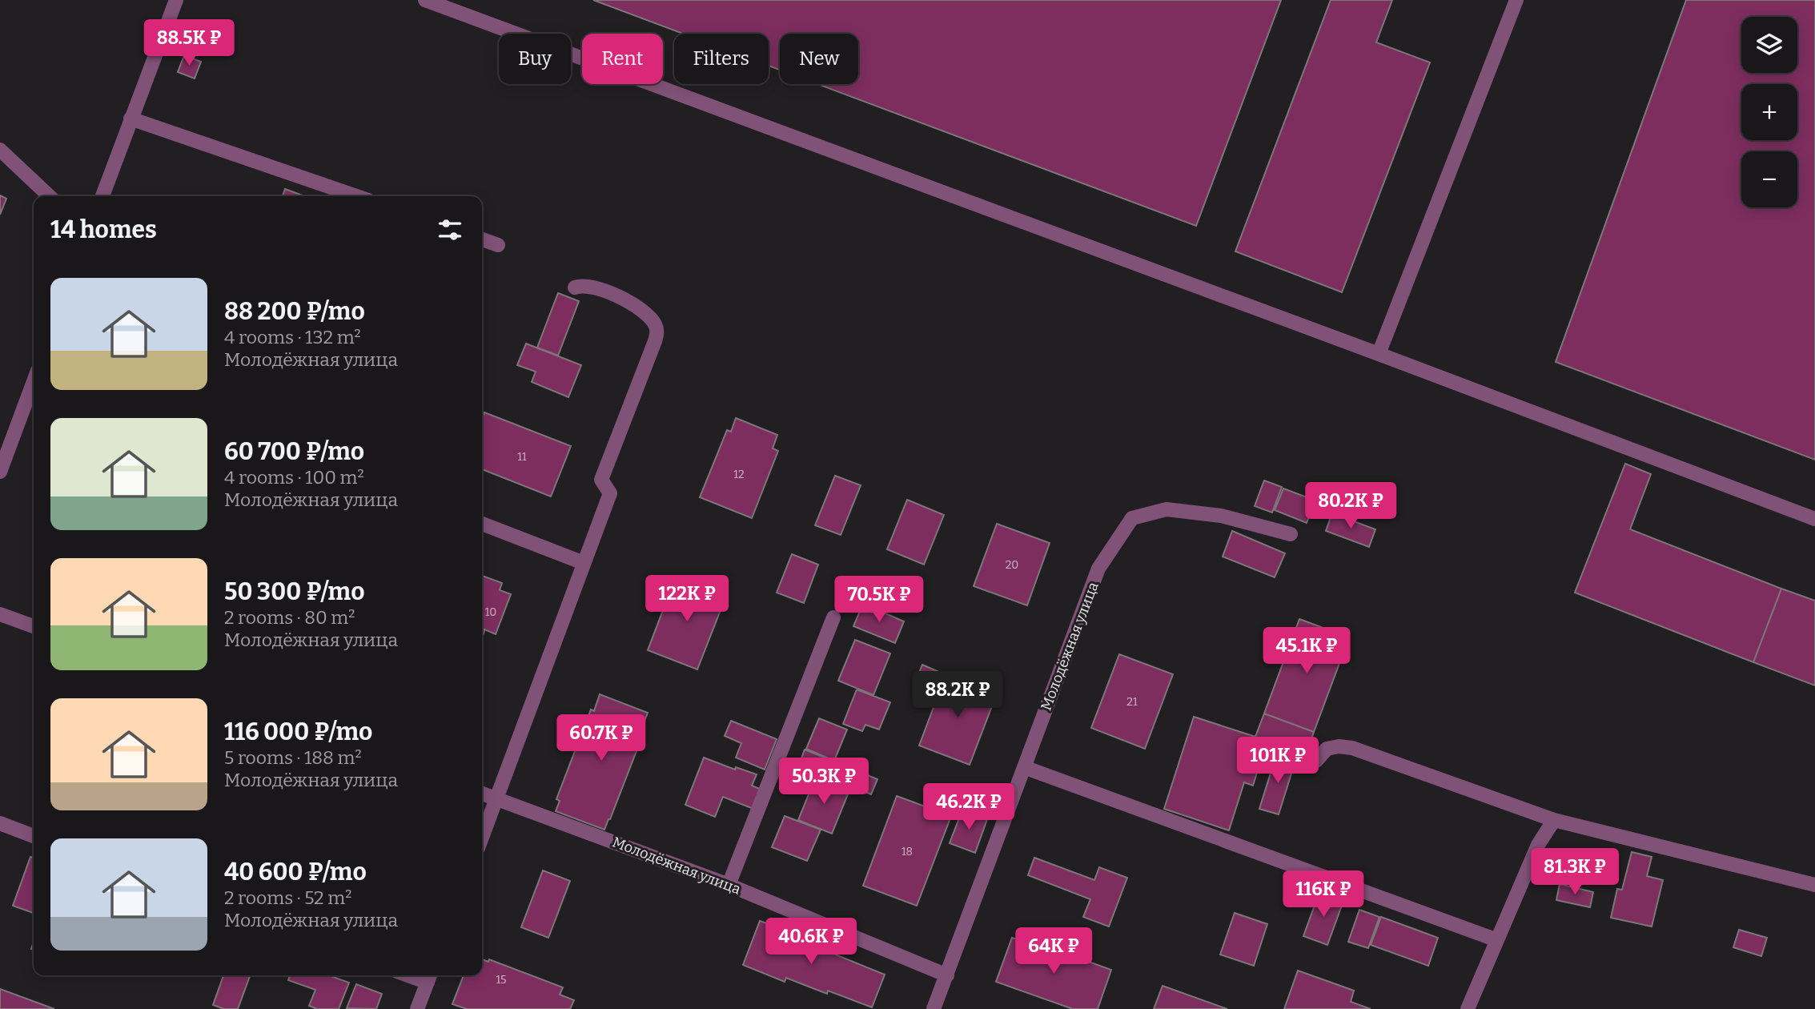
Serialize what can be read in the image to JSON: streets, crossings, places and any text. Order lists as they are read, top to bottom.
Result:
{
  "streets": {
    "street": ["Молодёжная улица"]
  },
  "house_numbers": [
    "11",
    "12",
    "20",
    "10",
    "21",
    "18",
    "15"
  ],
  "page": {
    "map_buttons": ["+", "−"],
    "price": [
      "88.5K ₽",
      "80.2K ₽",
      "122K ₽",
      "70.5K ₽",
      "45.1K ₽",
      "88.2K ₽",
      "60.7K ₽",
      "101K ₽",
      "50.3K ₽",
      "46.2K ₽",
      "81.3K ₽",
      "116K ₽",
      "40.6K ₽",
      "64K ₽"
    ],
    "chip": [
      "Buy",
      "Rent",
      "Filters",
      "New"
    ],
    "heading": "14 homes",
    "list": [
      {
        "name": "88 200 ₽/mo",
        "note": "4 rooms · 132 m² · Молодёжная улица"
      },
      {
        "name": "60 700 ₽/mo",
        "note": "4 rooms · 100 m² · Молодёжная улица"
      },
      {
        "name": "50 300 ₽/mo",
        "note": "2 rooms · 80 m² · Молодёжная улица"
      },
      {
        "name": "116 000 ₽/mo",
        "note": "5 rooms · 188 m² · Молодёжная улица"
      },
      {
        "name": "40 600 ₽/mo",
        "note": "2 rooms · 52 m² · Молодёжная улица"
      }
    ]
  }
}
